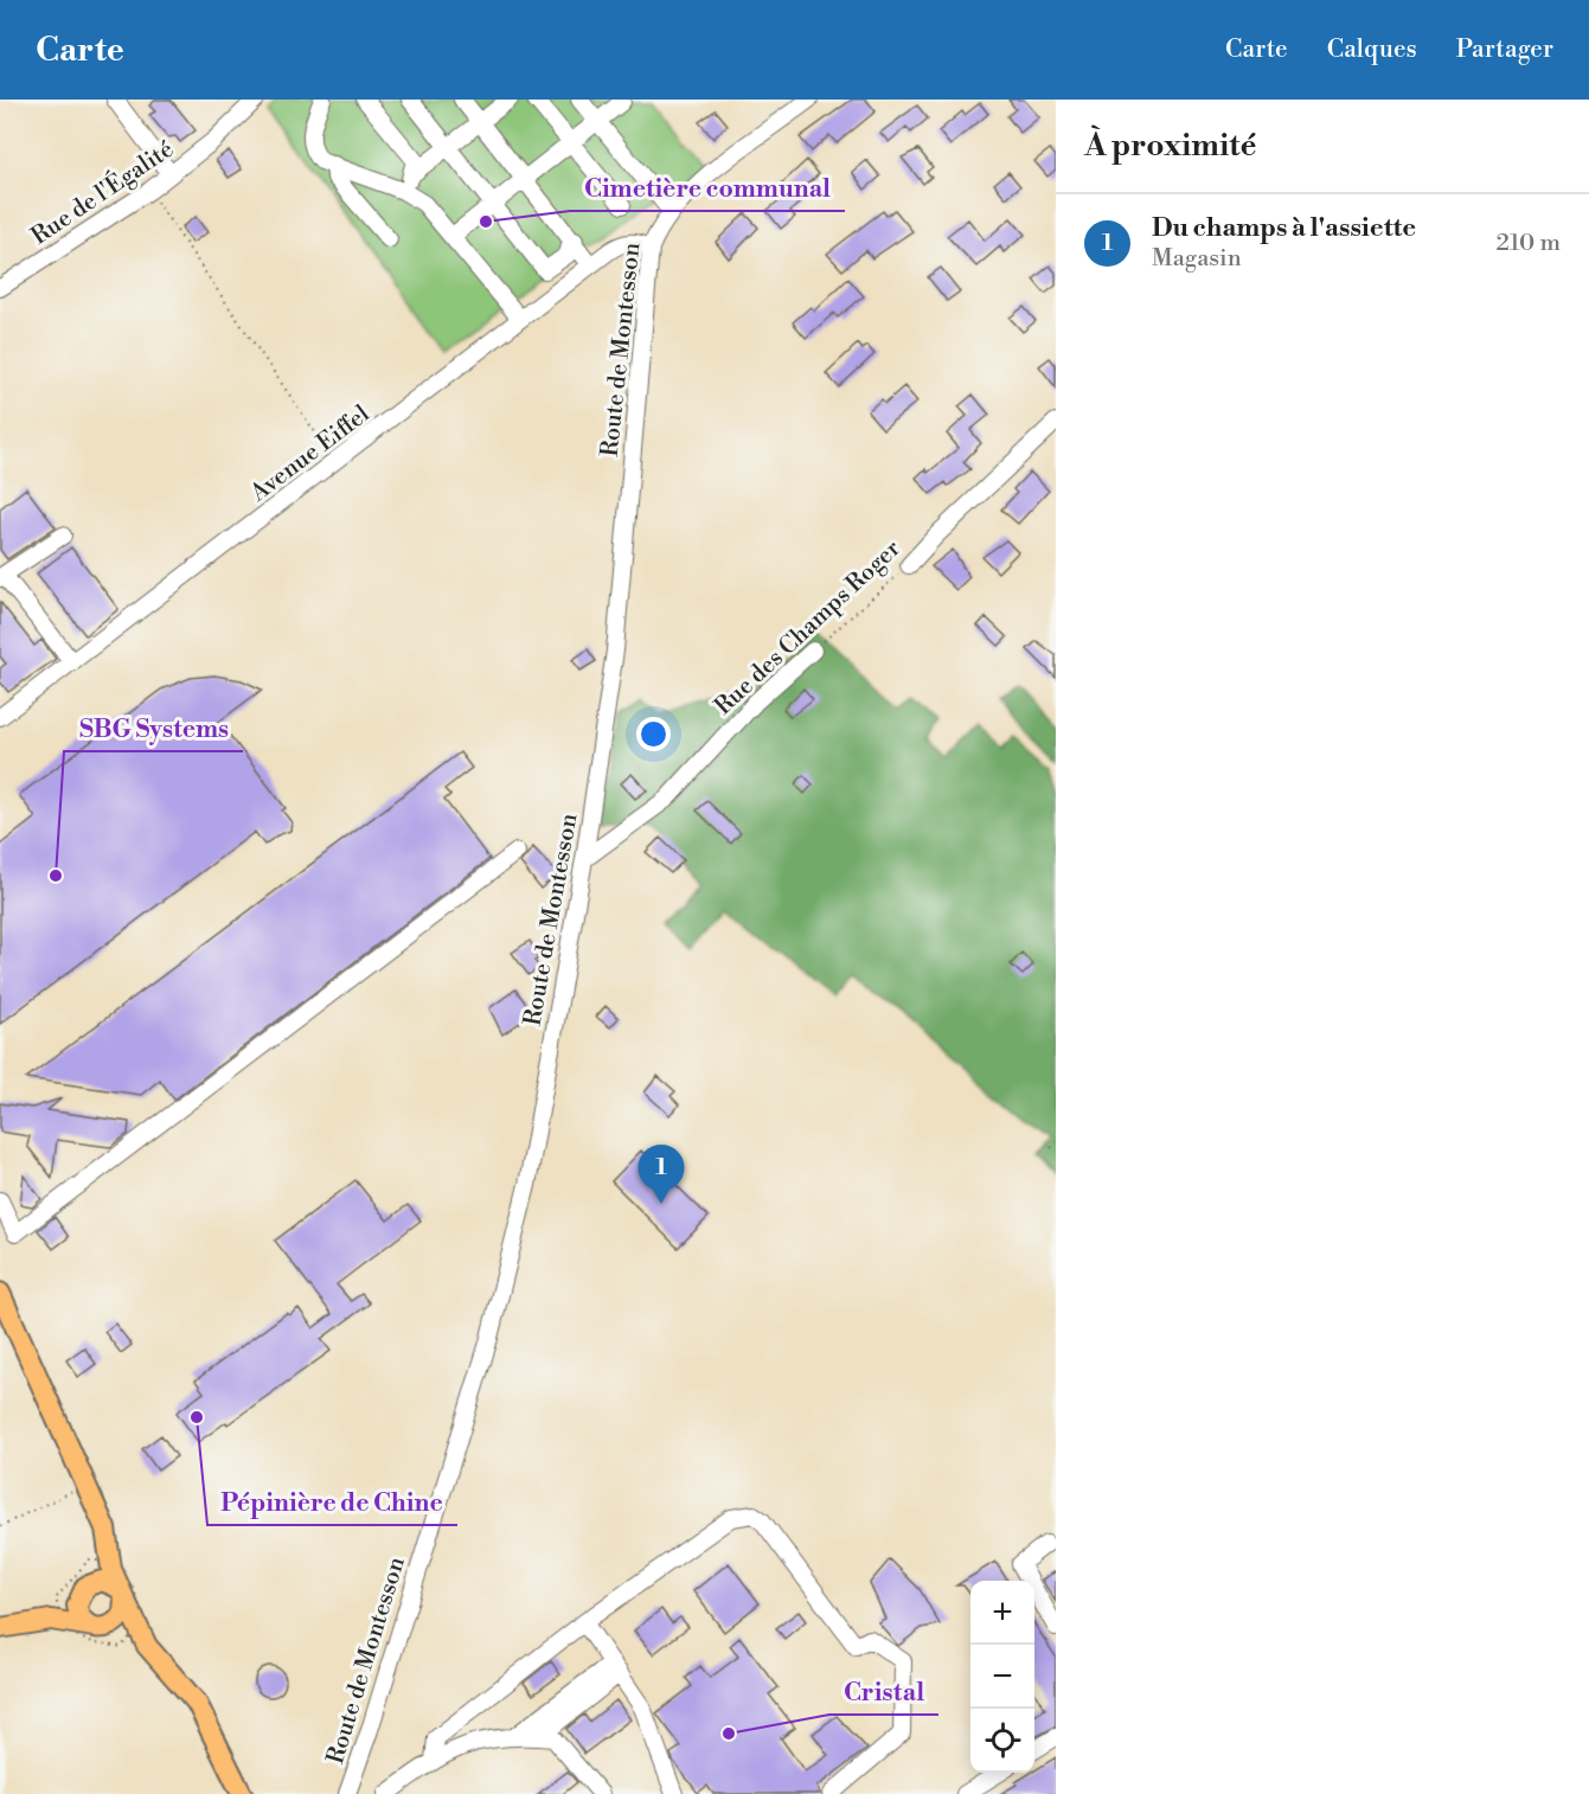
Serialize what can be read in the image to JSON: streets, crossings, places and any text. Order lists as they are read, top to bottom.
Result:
{
  "streets": {
    "street": [
      "Rue de l'Égalité",
      "Route de Montesson",
      "Avenue Eiffel",
      "Rue des Champs Roger"
    ]
  },
  "crossings": [
    ["Route de Montesson", "Avenue Eiffel"],
    ["Route de Montesson", "Rue des Champs Roger"]
  ],
  "places": [
    "Cimetière communal",
    "SBG Systems",
    "Pépinière de Chine",
    "Cristal"
  ],
  "page": {
    "header": "Carte",
    "nav": ["Carte", "Calques", "Partager"],
    "heading": "À proximité",
    "list": [
      {
        "mark": "1",
        "name": "Du champs à l'assiette",
        "note": "Magasin",
        "value": "210 m"
      }
    ],
    "pins": "1",
    "map_buttons": ["+", "−"]
  }
}
